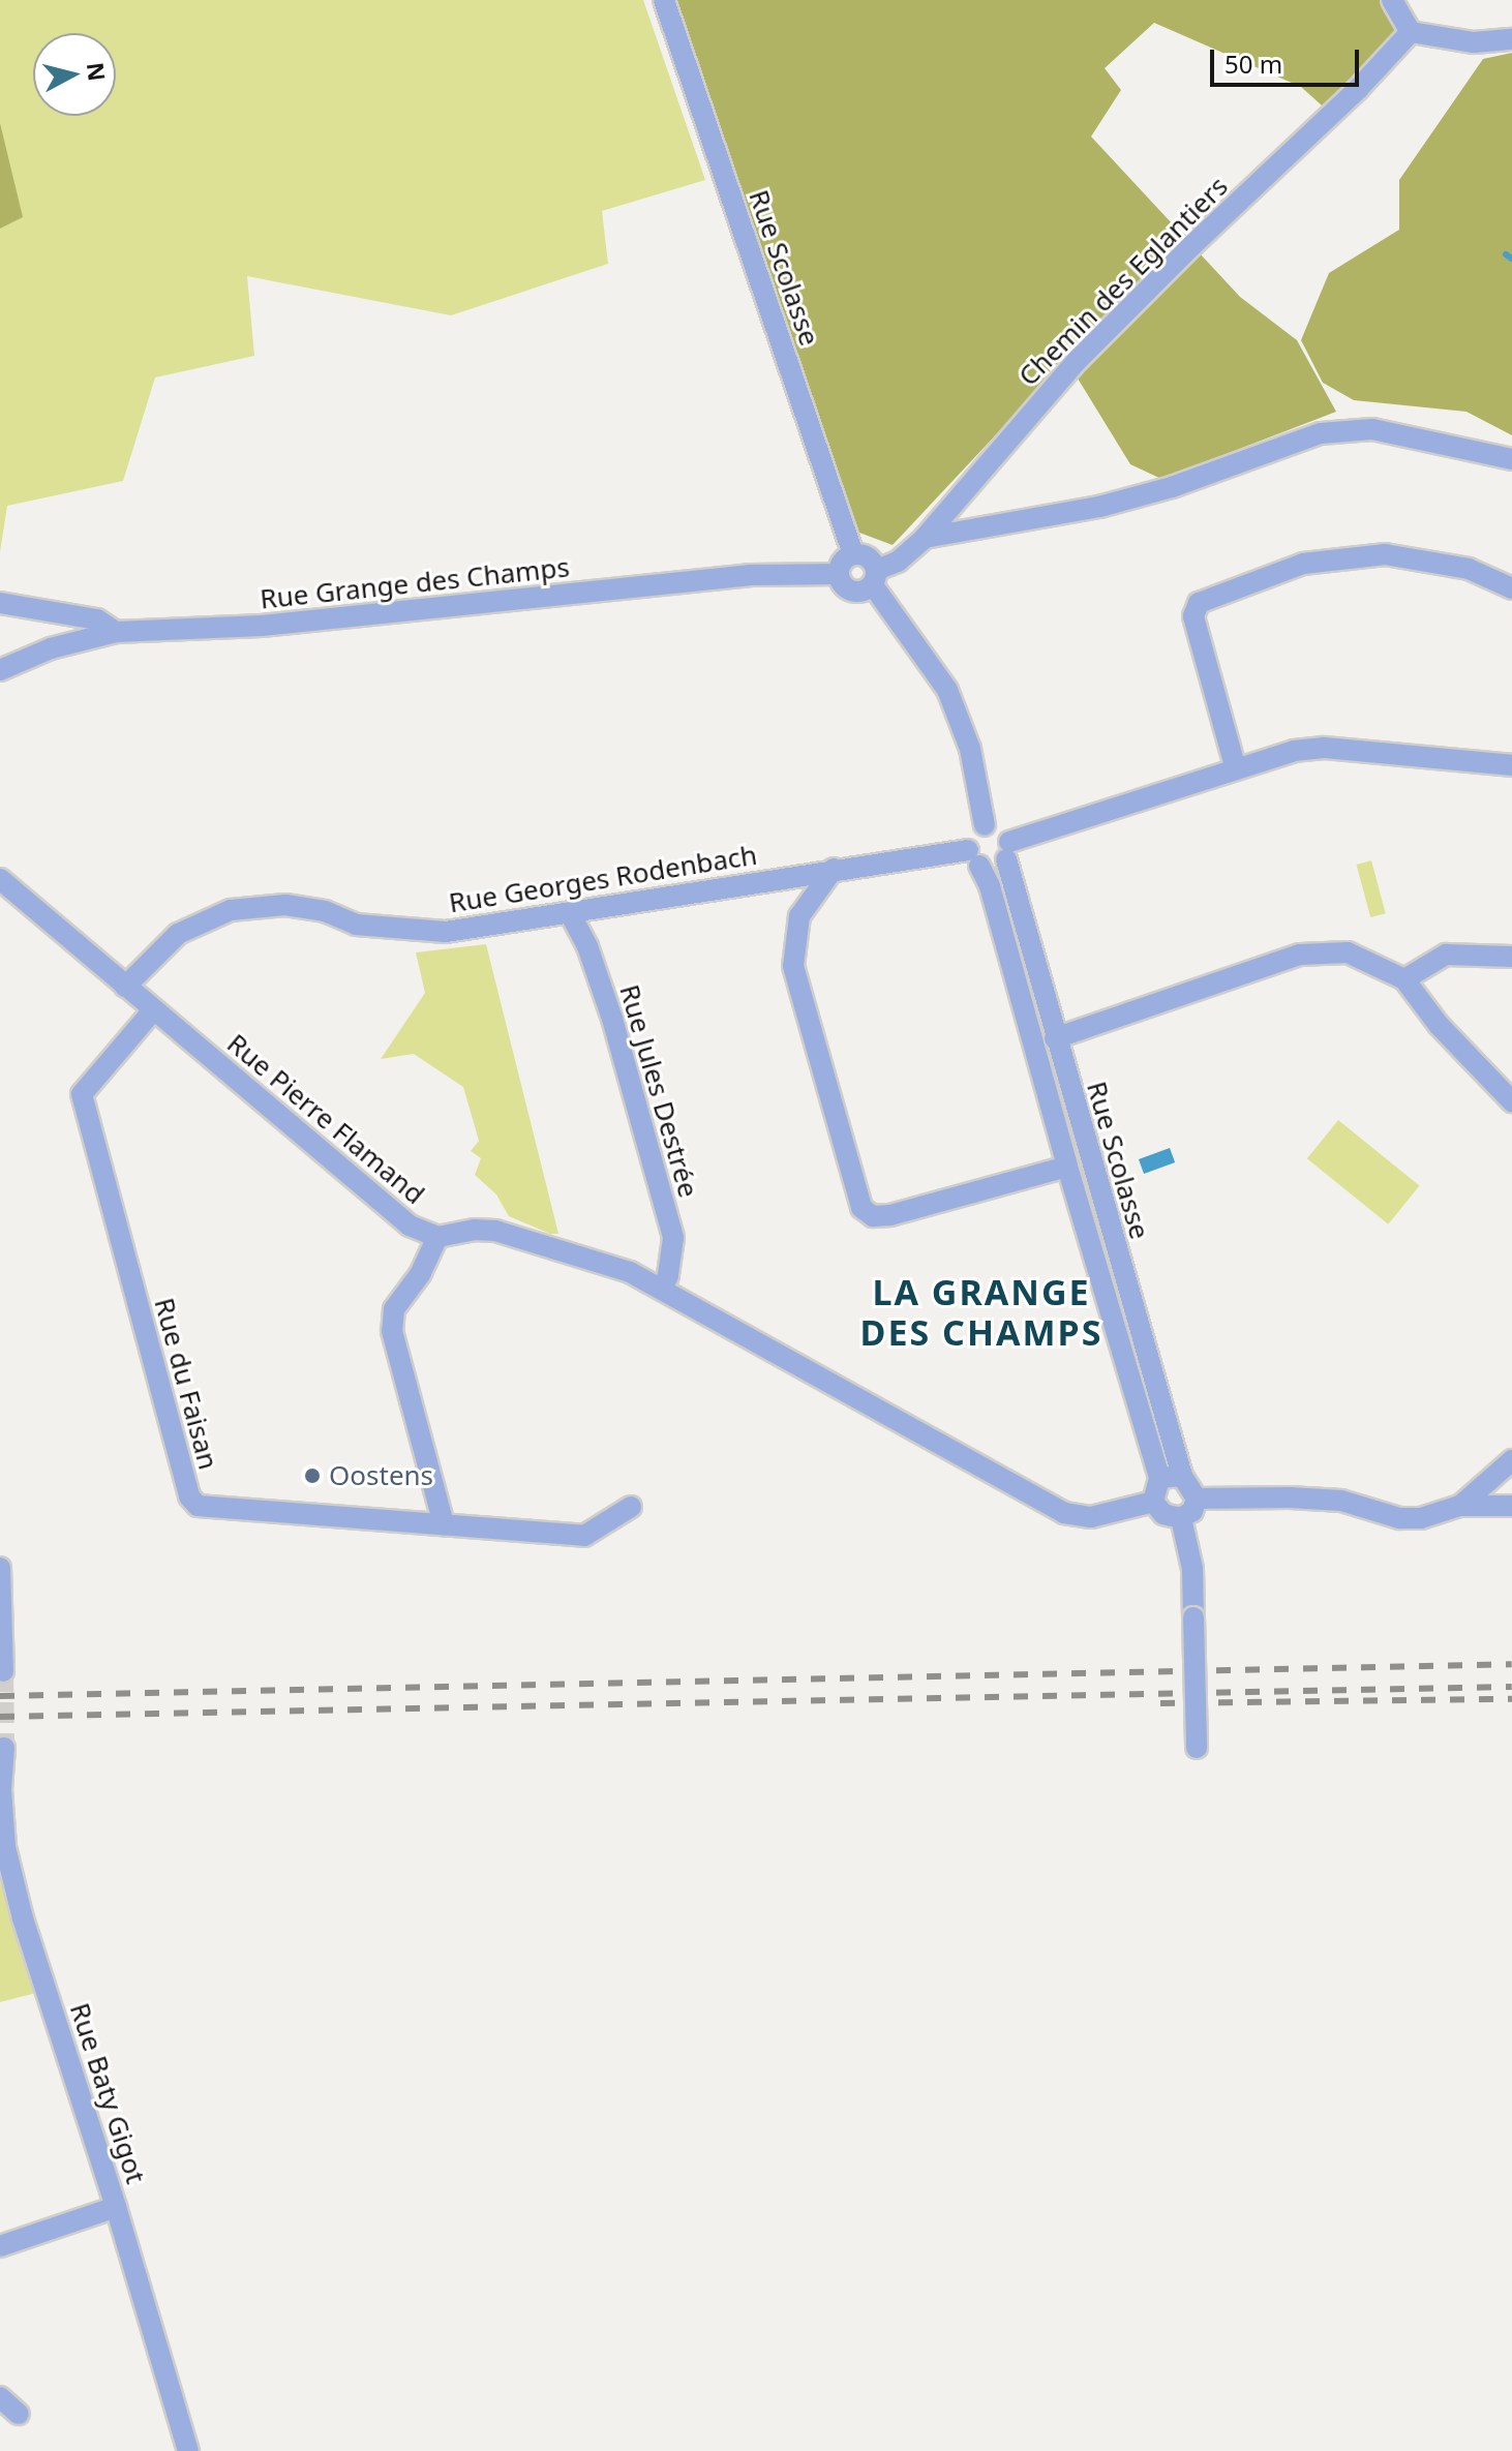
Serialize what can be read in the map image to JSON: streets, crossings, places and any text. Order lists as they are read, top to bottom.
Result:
{
  "streets": {
    "street": [
      "Rue Scolasse",
      "Chemin des Eglantiers",
      "Rue Grange des Champs",
      "Rue Georges Rodenbach",
      "Rue Jules Destrée",
      "Rue Pierre Flamand",
      "Rue du Faisan",
      "Rue Baty Gigot"
    ]
  },
  "crossings": [
    ["Rue Scolasse", "Chemin des Eglantiers"],
    ["Rue Scolasse", "Rue Grange des Champs"],
    ["Rue Scolasse", "Rue Georges Rodenbach"],
    ["Rue Scolasse", "Rue Pierre Flamand"],
    ["Chemin des Eglantiers", "Rue Grange des Champs"],
    ["Rue Georges Rodenbach", "Rue Jules Destrée"],
    ["Rue Georges Rodenbach", "Rue Pierre Flamand"],
    ["Rue Jules Destrée", "Rue Pierre Flamand"],
    ["Rue Pierre Flamand", "Rue du Faisan"]
  ],
  "districts": ["LA GRANGE DES CHAMPS"],
  "places": ["Oostens"],
  "scale_bar": "50 m",
  "north": "right"
}
